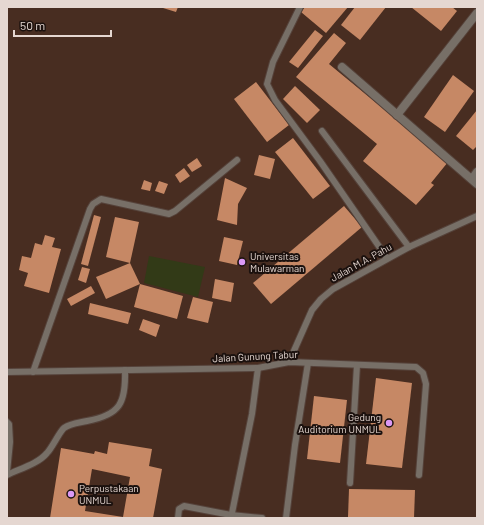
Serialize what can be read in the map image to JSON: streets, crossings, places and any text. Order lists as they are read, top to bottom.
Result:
{
  "streets": {
    "lane": ["Jalan M.A. Pahu", "Jalan Gunung Tabur"]
  },
  "crossings": [
    ["Jalan M.A. Pahu", "Jalan Gunung Tabur"]
  ],
  "places": ["Universitas Mulawarman", "Gedung Auditorium UNMUL", "Perpustakaan UNMUL"],
  "scale_bar": "50 m"
}
